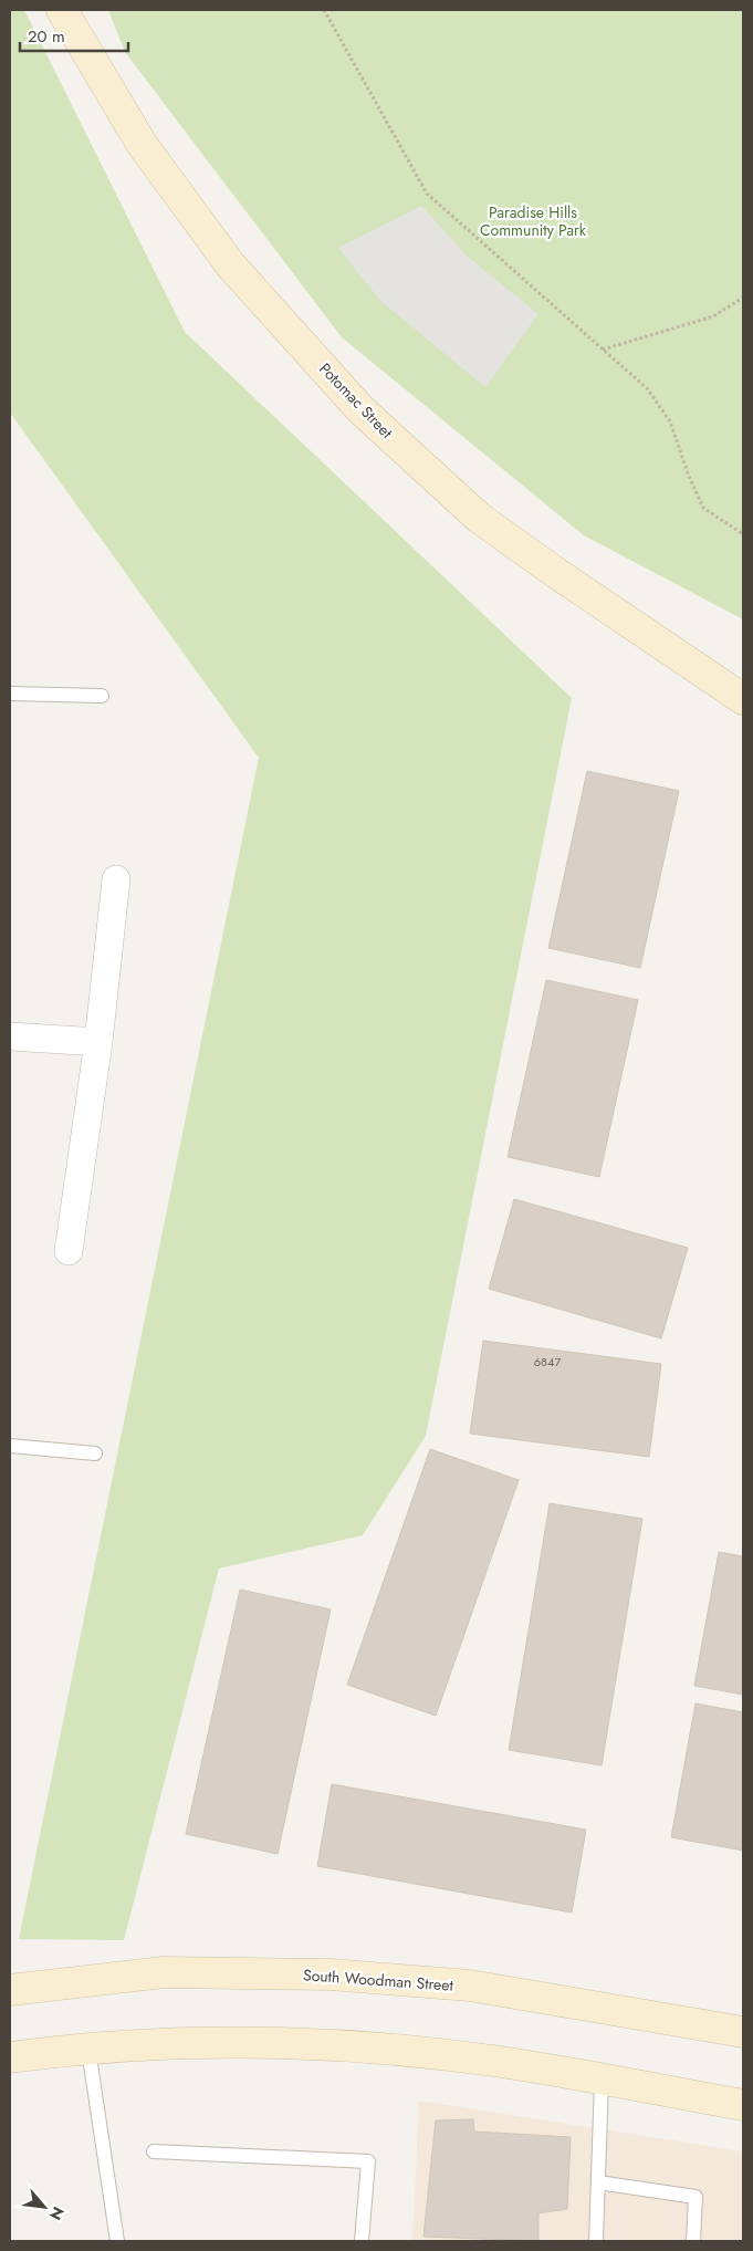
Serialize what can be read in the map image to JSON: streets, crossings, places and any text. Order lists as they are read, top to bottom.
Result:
{
  "streets": {
    "main road": ["Potomac Street", "South Woodman Street"]
  },
  "parks": ["Paradise Hills Community Park"],
  "house_numbers": ["6847"],
  "scale_bar": "20 m",
  "north": "bottom right"
}
